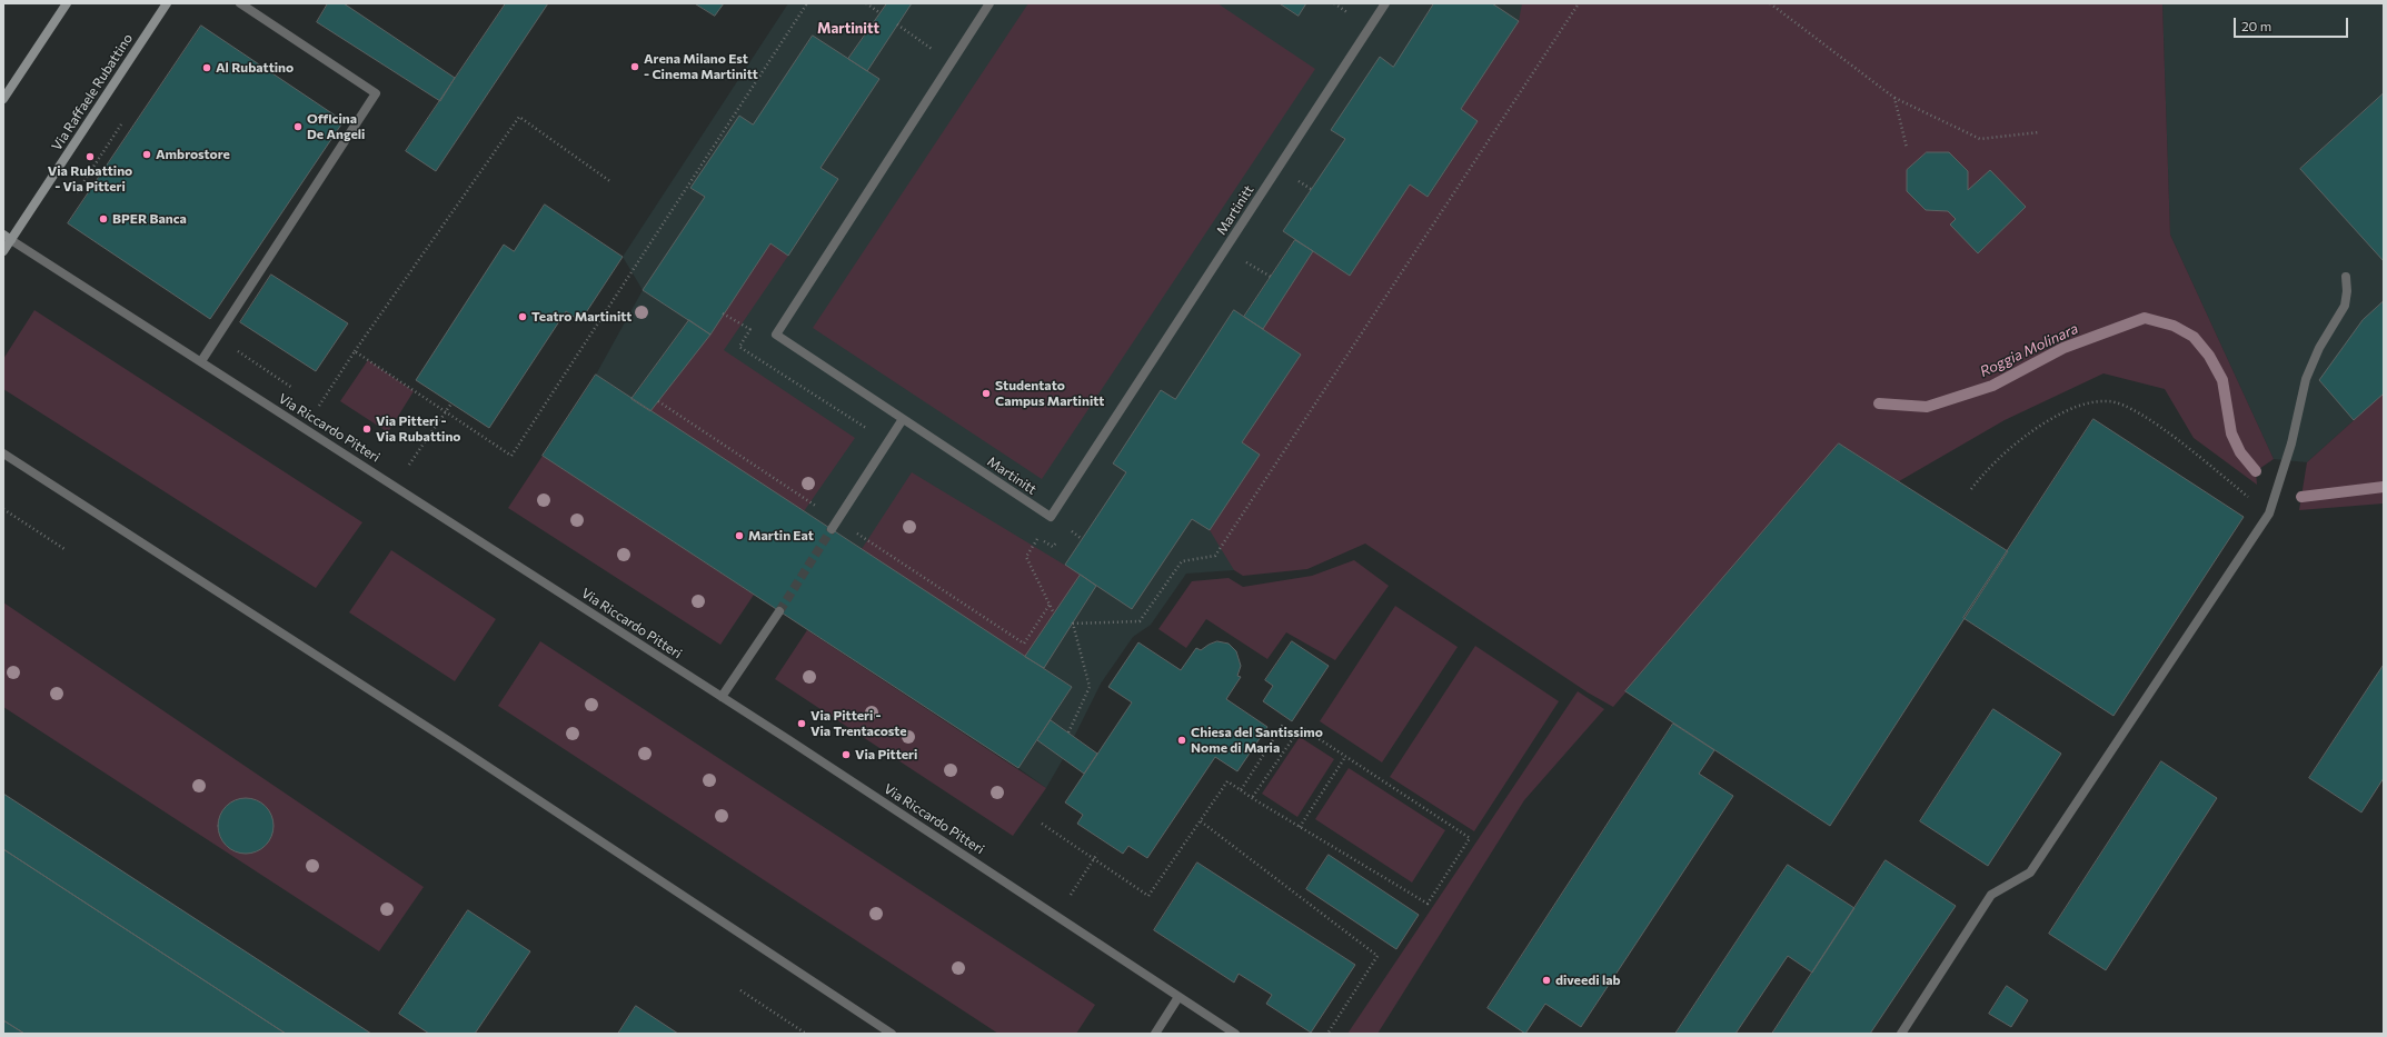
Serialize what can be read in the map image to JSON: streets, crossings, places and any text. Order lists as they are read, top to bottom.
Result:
{
  "streets": {
    "street": ["Via Raffaele Rubattino", "Martinitt", "Via Riccardo Pitteri"]
  },
  "crossings": [
    ["Via Raffaele Rubattino", "Via Riccardo Pitteri"]
  ],
  "districts": ["Martinitt"],
  "water": ["Roggia Molinara"],
  "places": [
    "Arena Milano Est - Cinema Martinitt",
    "Al Rubattino",
    "Officina De Angeli",
    "Ambrostore",
    "Via Rubattino - Via Pitteri",
    "BPER Banca",
    "Teatro Martinitt",
    "Studentato Campus Martinitt",
    "Via Pitteri - Via Rubattino",
    "Martin Eat",
    "Via Pitteri - Via Trentacoste",
    "Chiesa del Santissimo Nome di Maria",
    "Via Pitteri",
    "diveedi lab"
  ],
  "scale_bar": "20 m"
}
